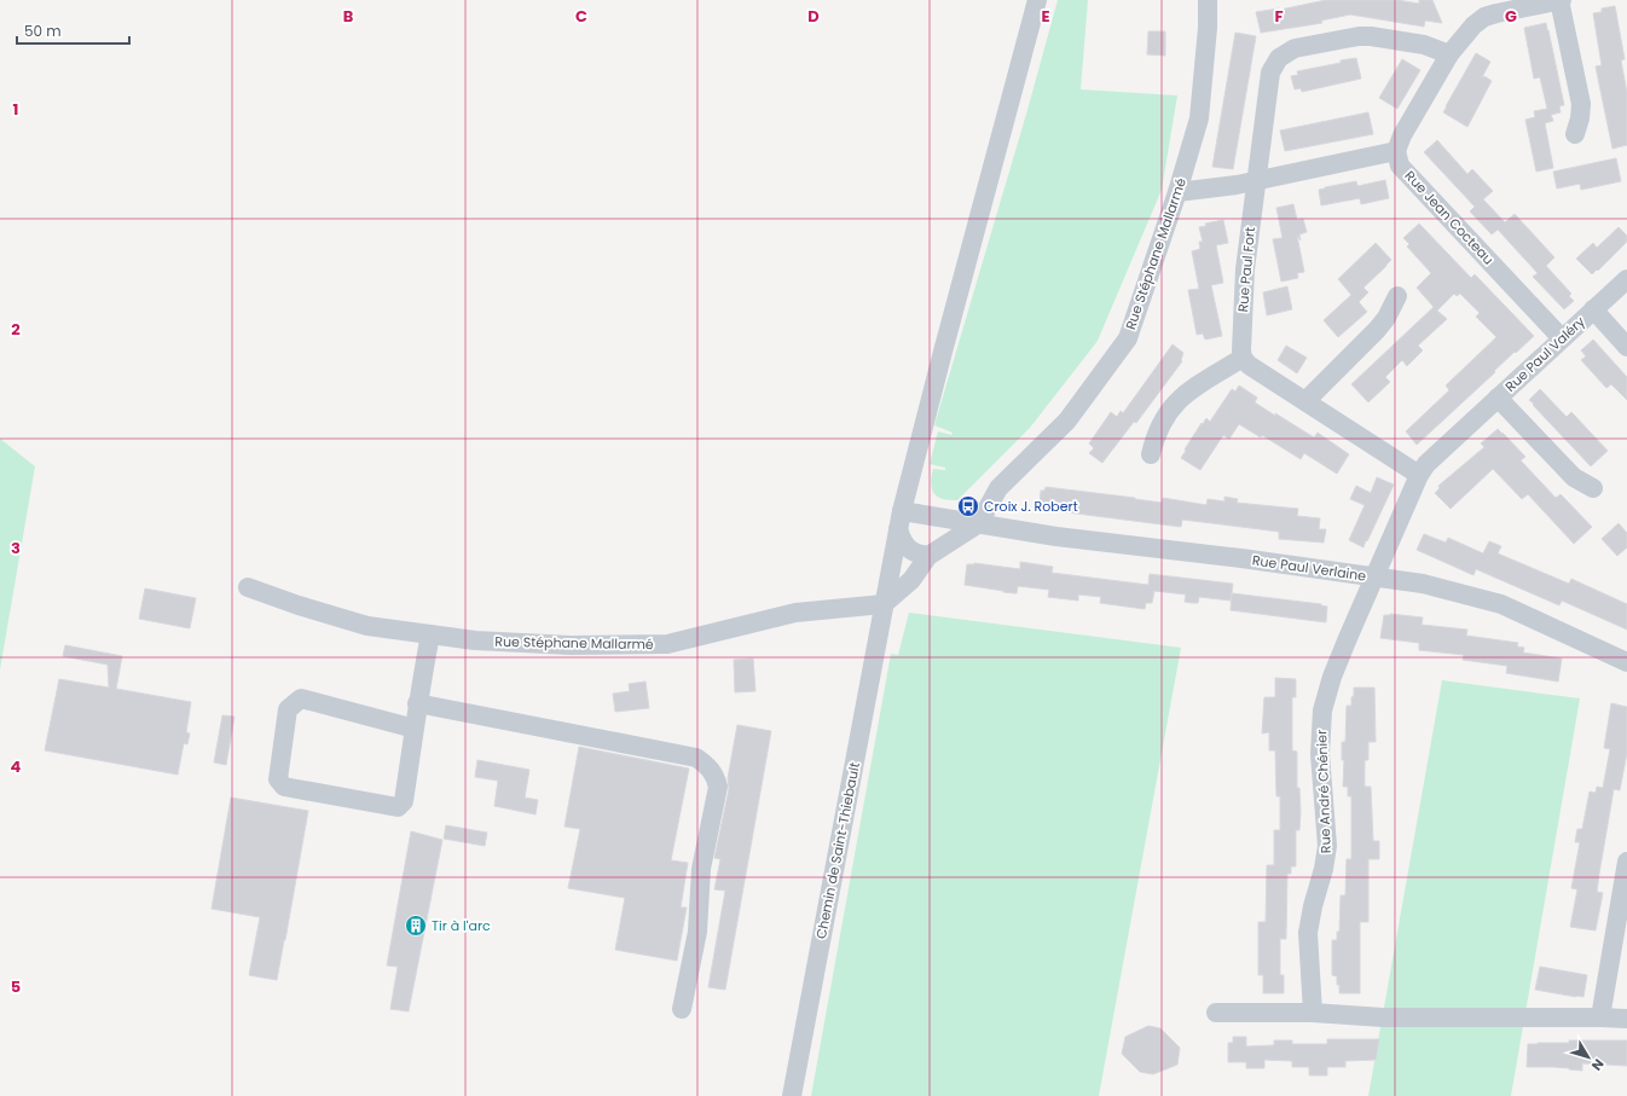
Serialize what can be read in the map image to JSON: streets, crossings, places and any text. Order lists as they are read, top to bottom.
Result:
{
  "streets": {
    "street": [
      "Rue Jean Cocteau",
      "Rue Stéphane Mallarmé",
      "Rue Paul Fort",
      "Rue Paul Valéry",
      "Rue Paul Verlaine",
      "Rue André Chénier",
      "Chemin de Saint-Thiebault"
    ]
  },
  "crossings": [
    ["Rue Jean Cocteau", "Rue Paul Valéry"],
    ["Rue Stéphane Mallarmé", "Rue Paul Verlaine"],
    ["Rue Stéphane Mallarmé", "Chemin de Saint-Thiebault"],
    ["Rue Paul Valéry", "Rue Paul Verlaine"],
    ["Rue Paul Valéry", "Rue André Chénier"],
    ["Rue Paul Verlaine", "Rue André Chénier"],
    ["Rue Paul Verlaine", "Chemin de Saint-Thiebault"]
  ],
  "places": {
    "bus stop": ["Croix J. Robert"],
    "building": ["Tir à l'arc"]
  },
  "scale_bar": "50 m",
  "north": "bottom right",
  "grid": {
    "columns": [
      "B",
      "C",
      "D",
      "E",
      "F",
      "G"
    ],
    "rows": [
      "1",
      "2",
      "3",
      "4",
      "5"
    ]
  }
}
